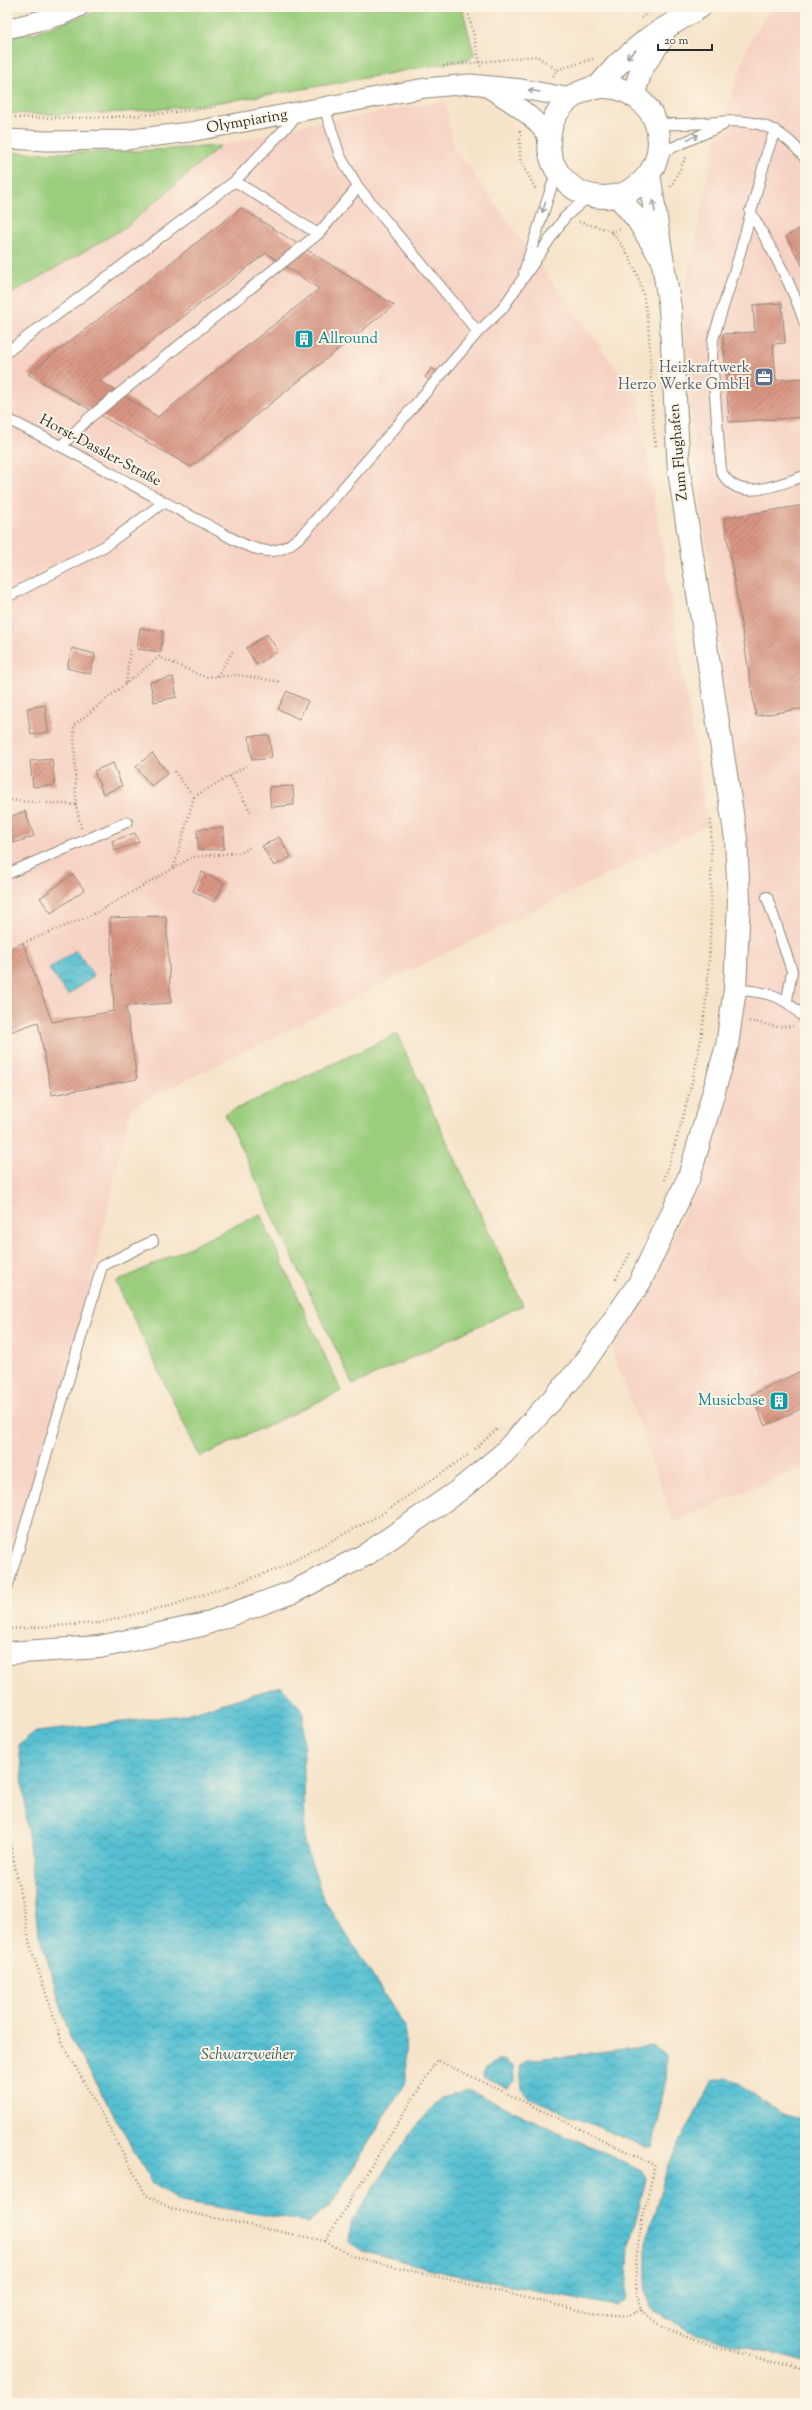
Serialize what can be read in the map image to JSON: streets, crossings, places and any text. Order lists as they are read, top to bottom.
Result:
{
  "streets": {
    "street": ["Olympiaring", "Zum Flughafen"],
    "lane": ["Horst-Dassler-Straße"]
  },
  "crossings": [
    ["Olympiaring", "Zum Flughafen"]
  ],
  "water": ["Schwarzweiher"],
  "places": {
    "building": ["Allround", "Musicbase"],
    "office": ["Heizkraftwerk Herzo Werke GmbH"]
  },
  "scale_bar": "20 m"
}
